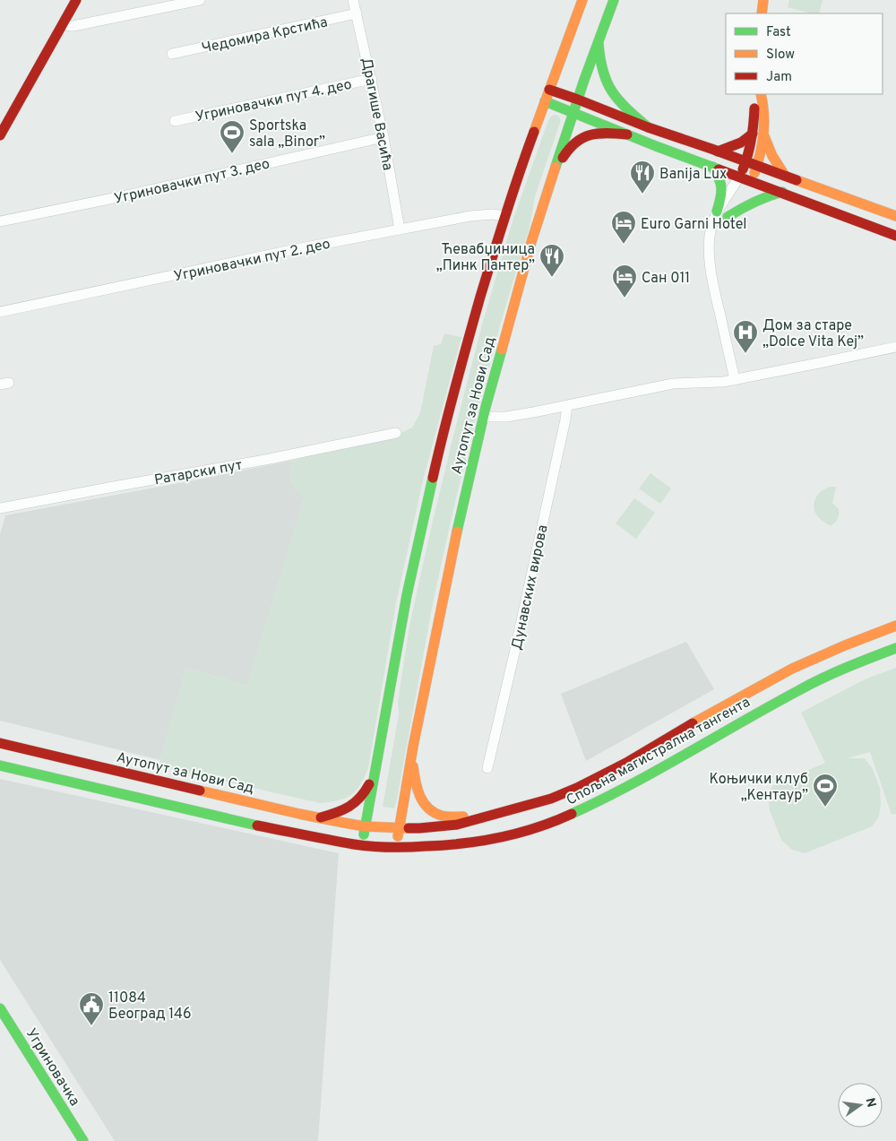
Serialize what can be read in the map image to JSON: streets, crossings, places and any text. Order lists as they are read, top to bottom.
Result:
{
  "streets": {
    "main road": ["Аутопут за Нови Сад", "Спољна магистрална тангента", "Угриновачка"],
    "street": [
      "Чедомира Крстића",
      "Угриновачки пут 4. део",
      "Драгише Васића",
      "Угриновачки пут 3. део",
      "Угриновачки пут 2. део",
      "Ратарски пут",
      "Дунавских вирова"
    ]
  },
  "crossings": [
    ["Чедомира Крстића", "Драгише Васића"],
    ["Угриновачки пут 4. део", "Драгише Васића"],
    ["Драгише Васића", "Угриновачки пут 3. део"],
    ["Драгише Васића", "Угриновачки пут 2. део"],
    ["Угриновачки пут 2. део", "Аутопут за Нови Сад"],
    ["Аутопут за Нови Сад", "Спољна магистрална тангента"]
  ],
  "places": {
    "sports": ["Sportska sala „Binor”", "Коњички клуб „Кентаур”"],
    "restaurant": ["Banija Lux", "Ћевабџиница „Пинк Пантер”"],
    "hotel": ["Euro Garni Hotel", "Сан 011"],
    "hospital": ["Дом за старе „Dolce Vita Kej”"],
    "public building": ["11084 Београд 146"]
  },
  "legend": ["Fast", "Slow", "Jam"],
  "north": "right"
}
